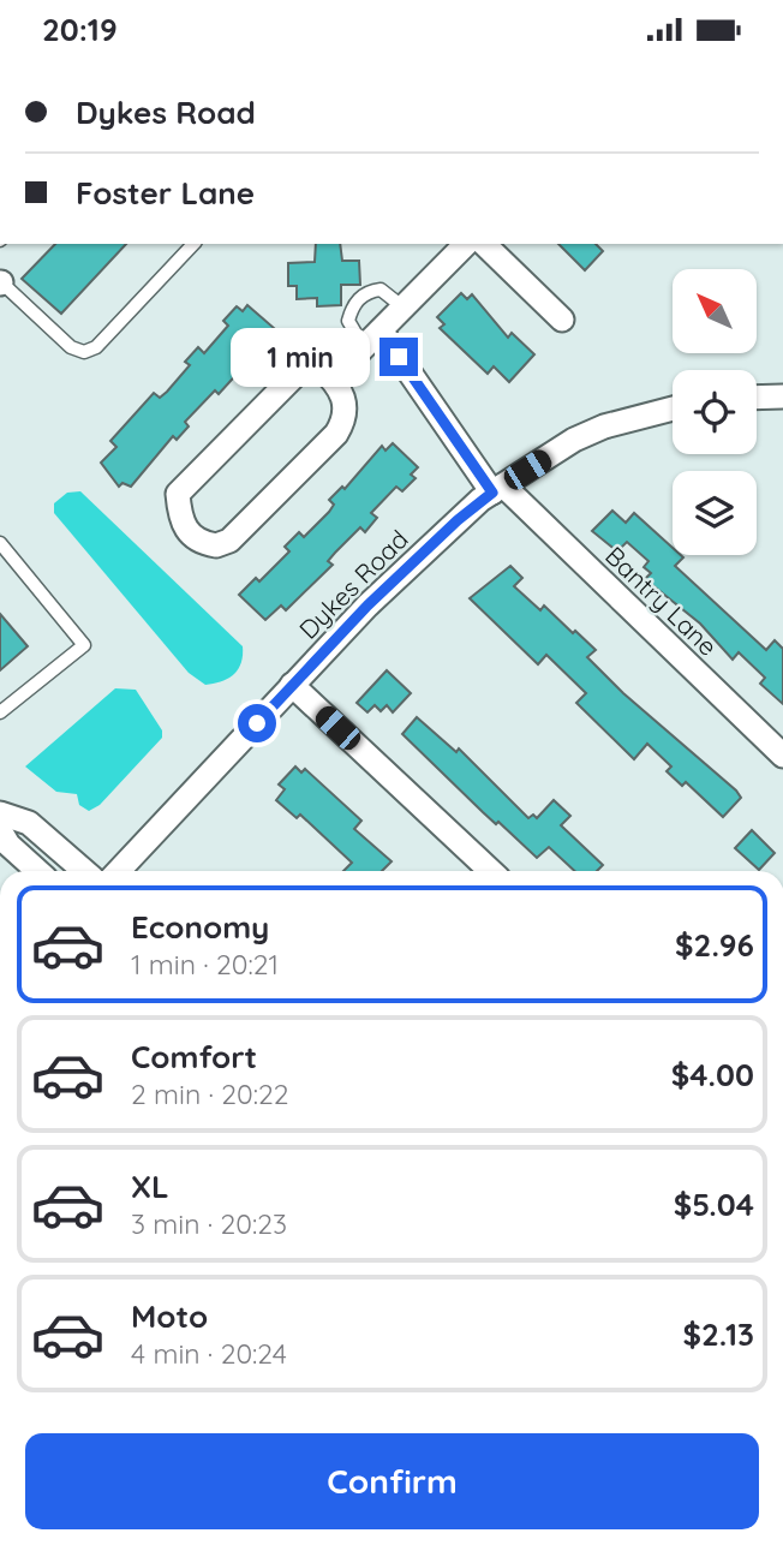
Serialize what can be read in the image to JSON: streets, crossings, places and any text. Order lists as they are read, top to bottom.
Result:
{
  "streets": {
    "street": ["Dykes Road", "Bantry Lane"]
  },
  "crossings": [
    ["Dykes Road", "Bantry Lane"]
  ],
  "north": "top left",
  "page": {
    "status": "20:19",
    "banner": ["Dykes Road", "Foster Lane"],
    "bubble": "1 min",
    "list": [
      {
        "name": "Economy",
        "note": "1 min · 20:21",
        "value": "$2.96"
      },
      {
        "name": "Comfort",
        "note": "2 min · 20:22",
        "value": "$4.00"
      },
      {
        "name": "XL",
        "note": "3 min · 20:23",
        "value": "$5.04"
      },
      {
        "name": "Moto",
        "note": "4 min · 20:24",
        "value": "$2.13"
      }
    ],
    "buttons": "Confirm"
  }
}
